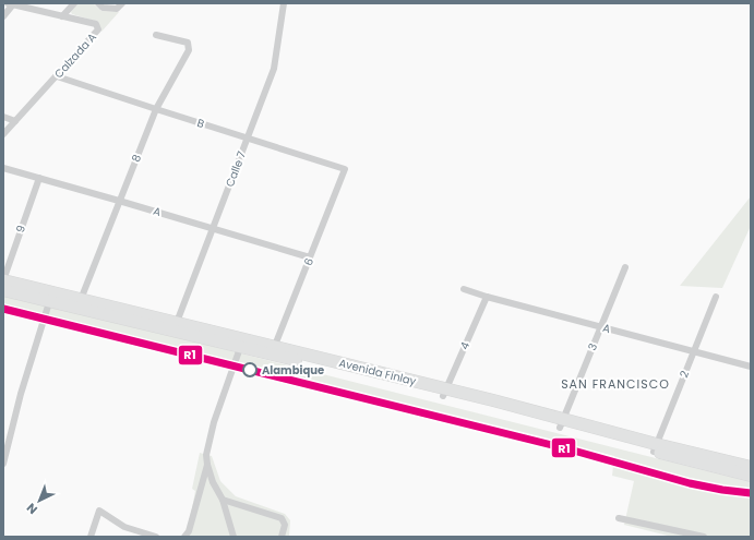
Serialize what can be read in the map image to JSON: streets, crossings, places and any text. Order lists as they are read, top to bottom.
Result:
{
  "streets": {
    "highway": ["Avenida Finlay"],
    "street": [
      "Calzada A",
      "B",
      "8",
      "Calle 7",
      "A",
      "9",
      "6",
      "4",
      "3",
      "2"
    ]
  },
  "crossings": [
    ["Calzada A", "B"],
    ["B", "8"],
    ["B", "Calle 7"],
    ["B", "6"],
    ["8", "A"],
    ["8", "Avenida Finlay"],
    ["Calle 7", "A"],
    ["Calle 7", "Avenida Finlay"],
    ["A", "9"],
    ["A", "6"],
    ["A", "4"],
    ["A", "3"],
    ["A", "2"],
    ["9", "Avenida Finlay"],
    ["6", "Avenida Finlay"],
    ["4", "Avenida Finlay"],
    ["3", "Avenida Finlay"],
    ["Avenida Finlay", "2"]
  ],
  "districts": ["SAN FRANCISCO"],
  "places": ["Alambique"],
  "lines": ["transit line R1"],
  "north": "bottom left"
}
